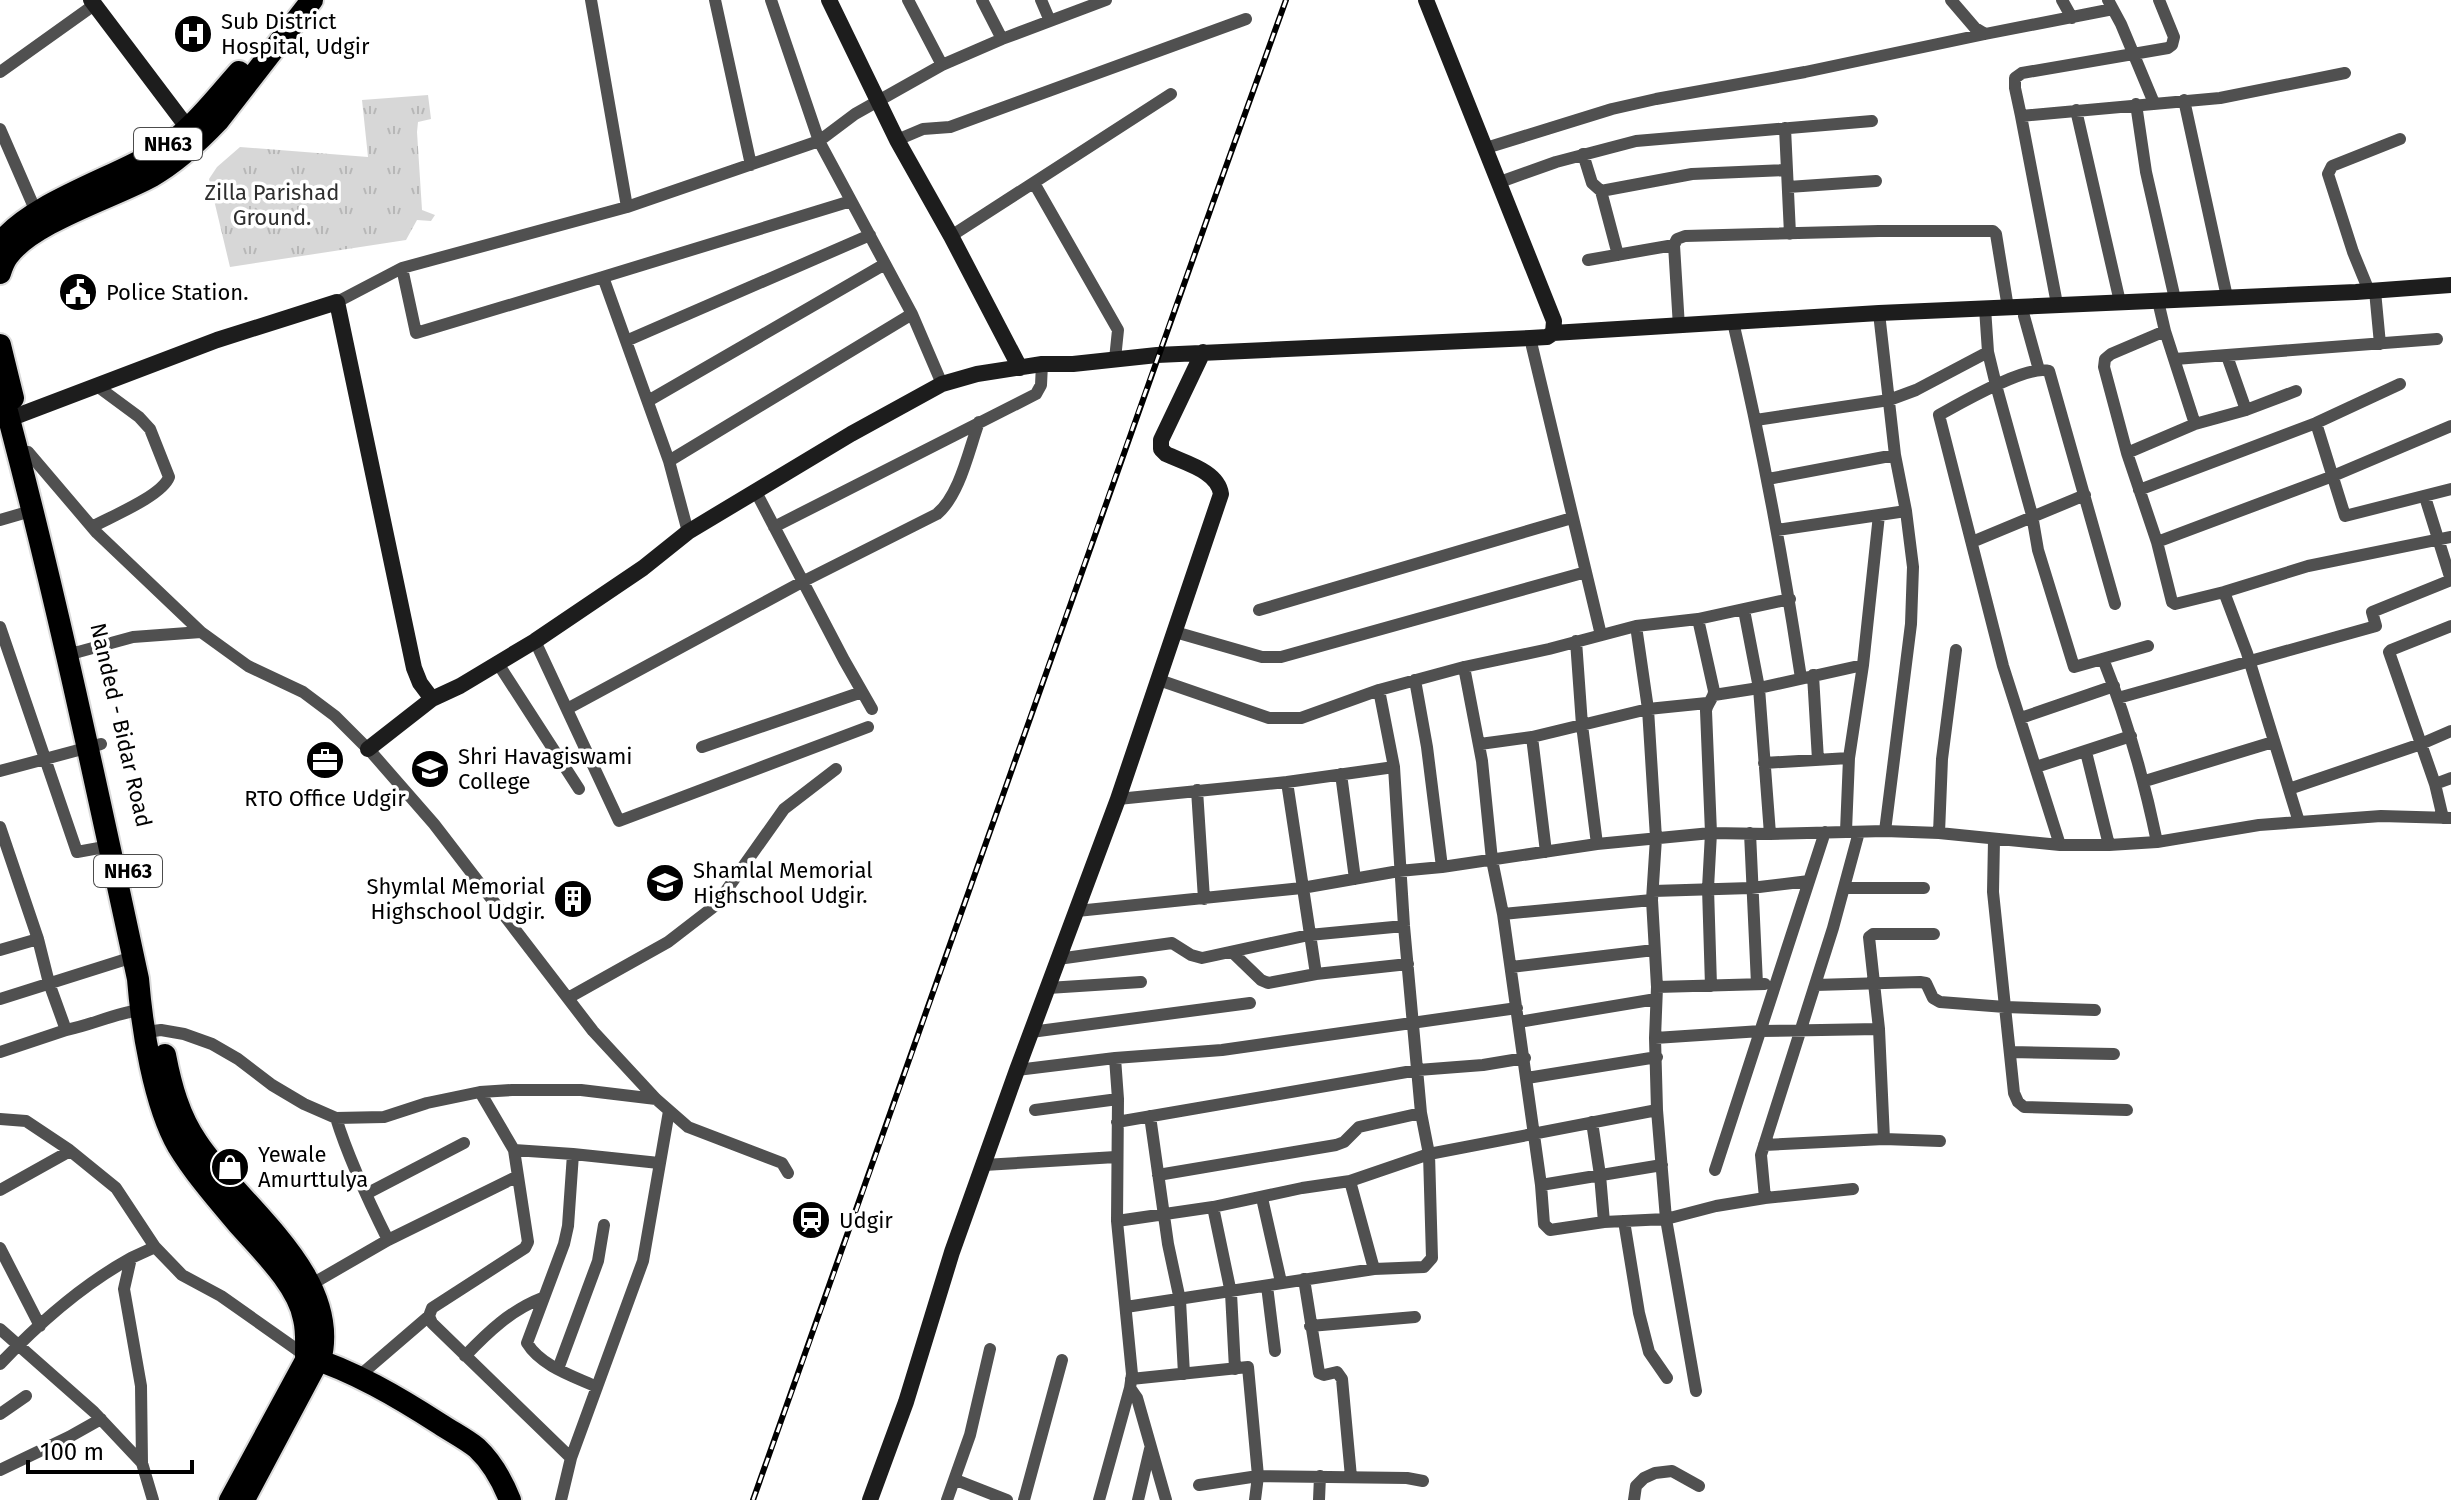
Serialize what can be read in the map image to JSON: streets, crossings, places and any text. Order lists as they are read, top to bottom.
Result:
{
  "streets": {
    "highway": ["NH63", "Nanded - Bidar Road"]
  },
  "parks": ["Zilla Parishad Ground."],
  "places": {
    "hospital": ["Sub District Hospital, Udgir"],
    "public building": ["Police Station."],
    "office": ["RTO Office Udgir"],
    "school or university": ["Shri Havagiswami College", "Shamlal Memorial Highschool Udgir."],
    "building": ["Shymlal Memorial Highschool Udgir."],
    "shop": ["Yewale Amurttulya"],
    "station": ["Udgir"]
  },
  "scale_bar": "100 m"
}
